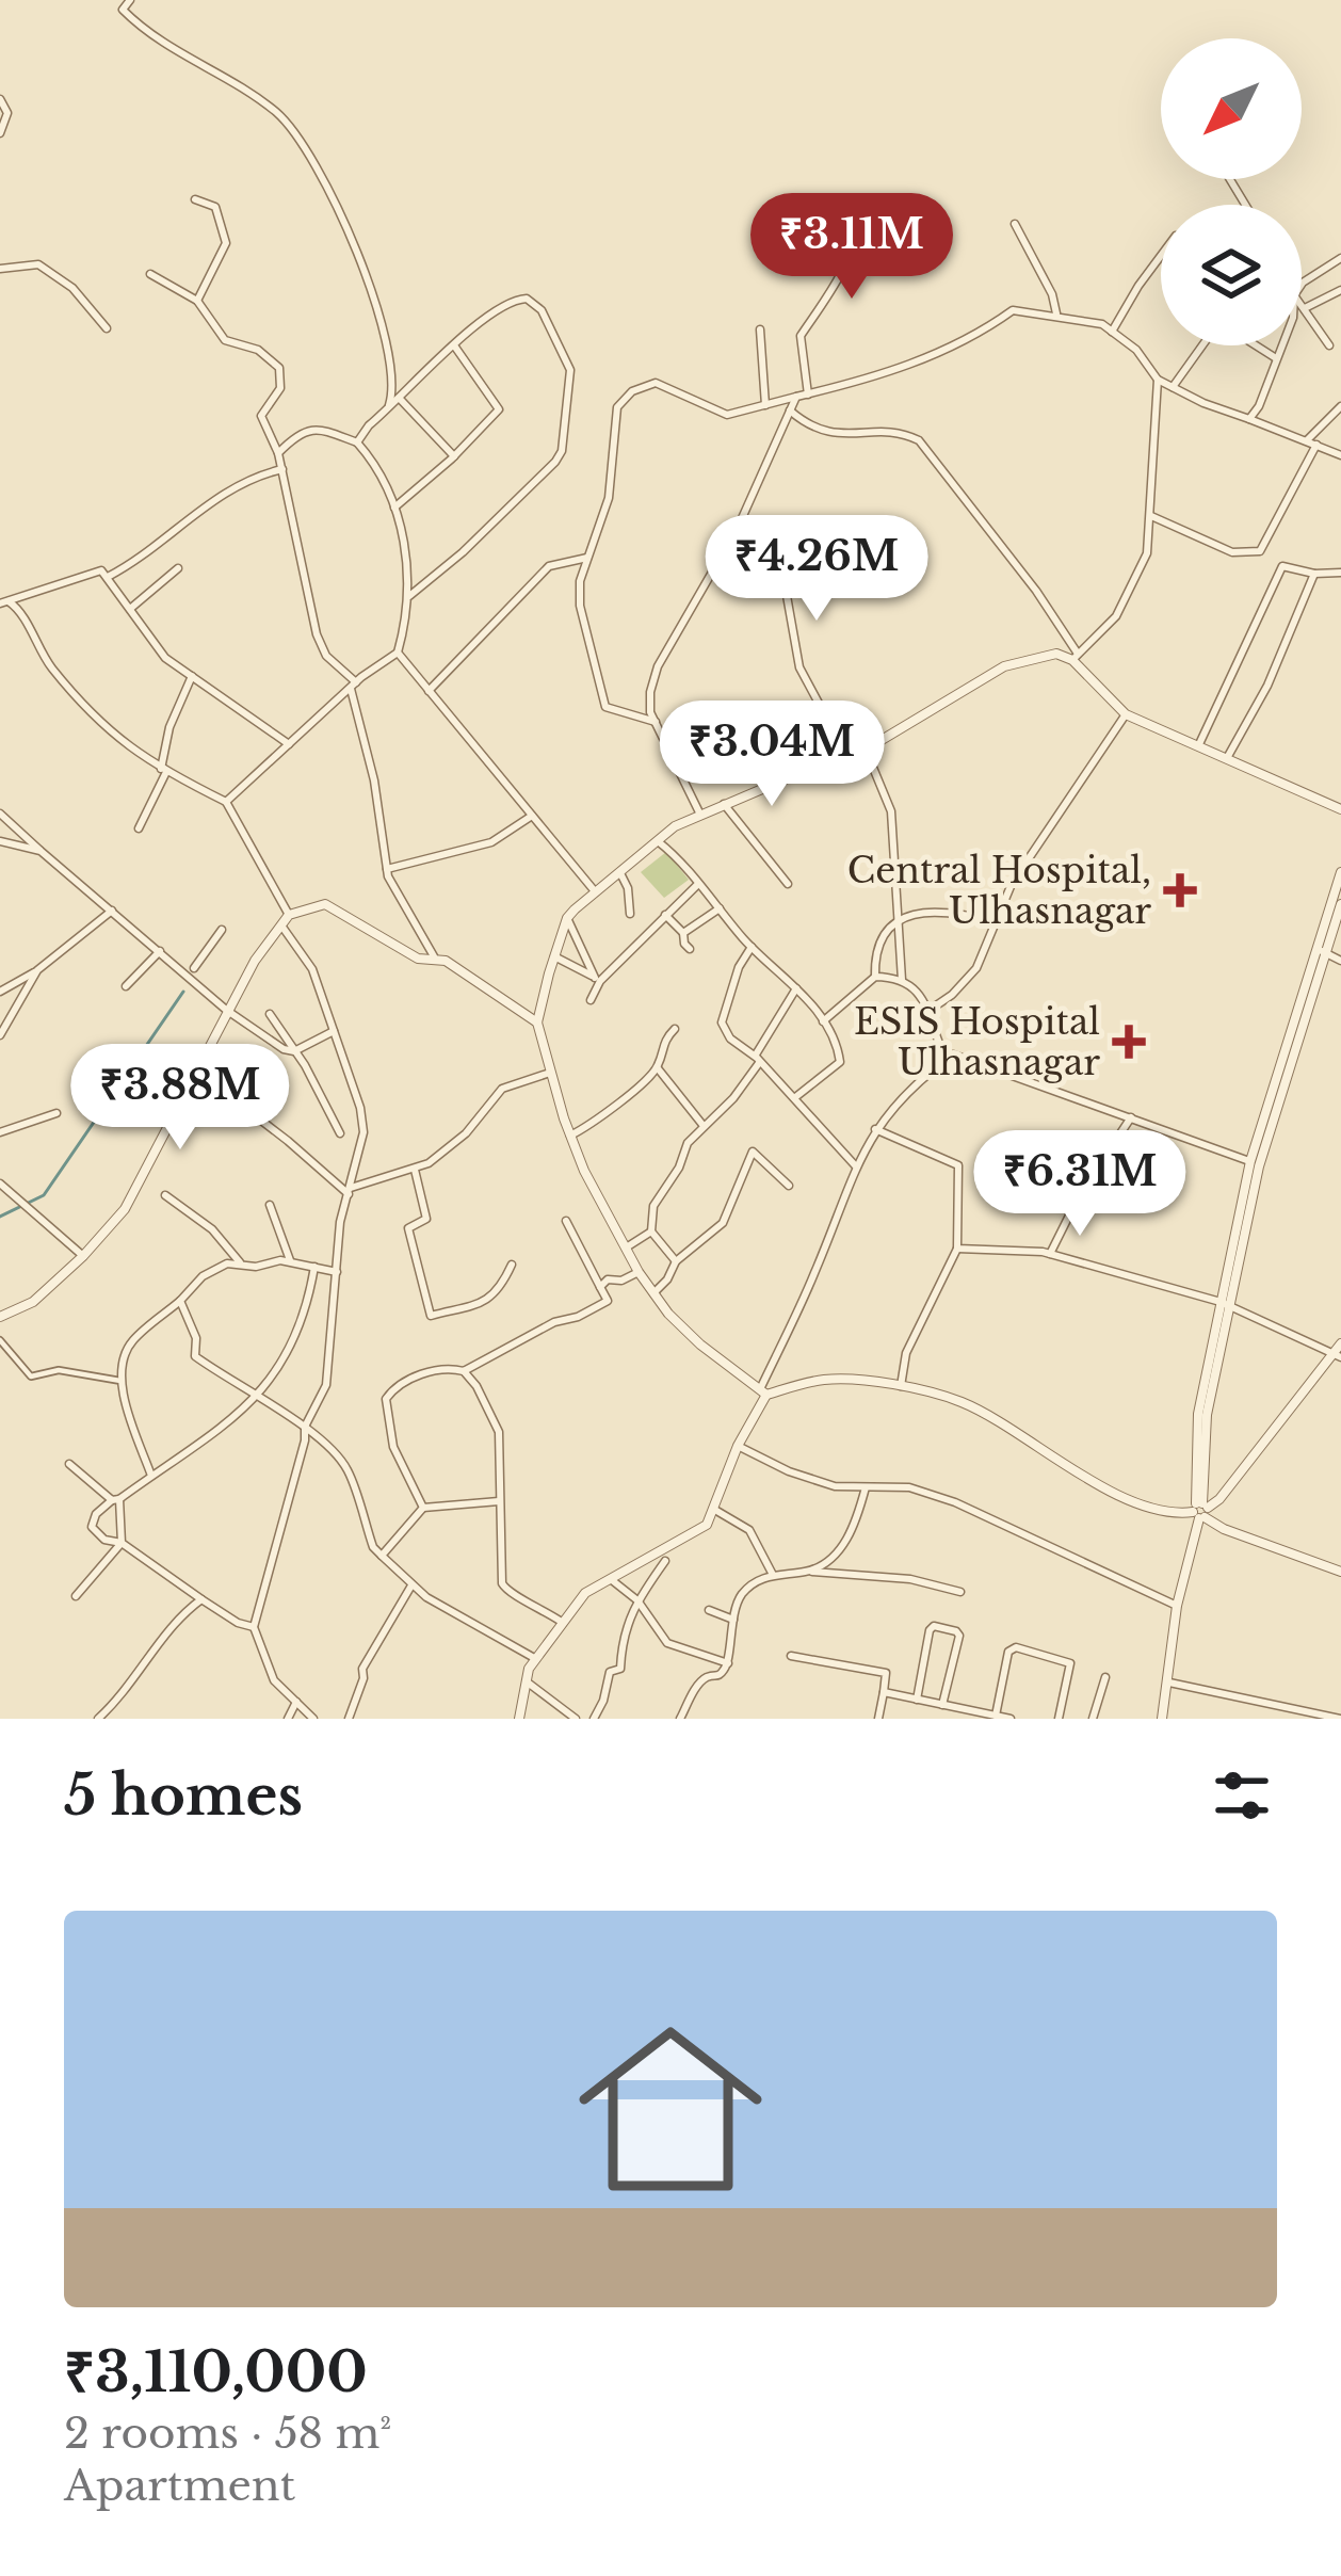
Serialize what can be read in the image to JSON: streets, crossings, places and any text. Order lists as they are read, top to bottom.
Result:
{
  "places": {
    "health": ["Central Hospital, Ulhasnagar", "ESIS Hospital Ulhasnagar"]
  },
  "north": "bottom left",
  "page": {
    "price": [
      "₹3.11M",
      "₹4.26M",
      "₹3.04M",
      "₹3.88M",
      "₹6.31M"
    ],
    "heading": "5 homes",
    "list": [
      {
        "name": "₹3,110,000",
        "note": "2 rooms · 58 m² · Apartment"
      }
    ]
  }
}
